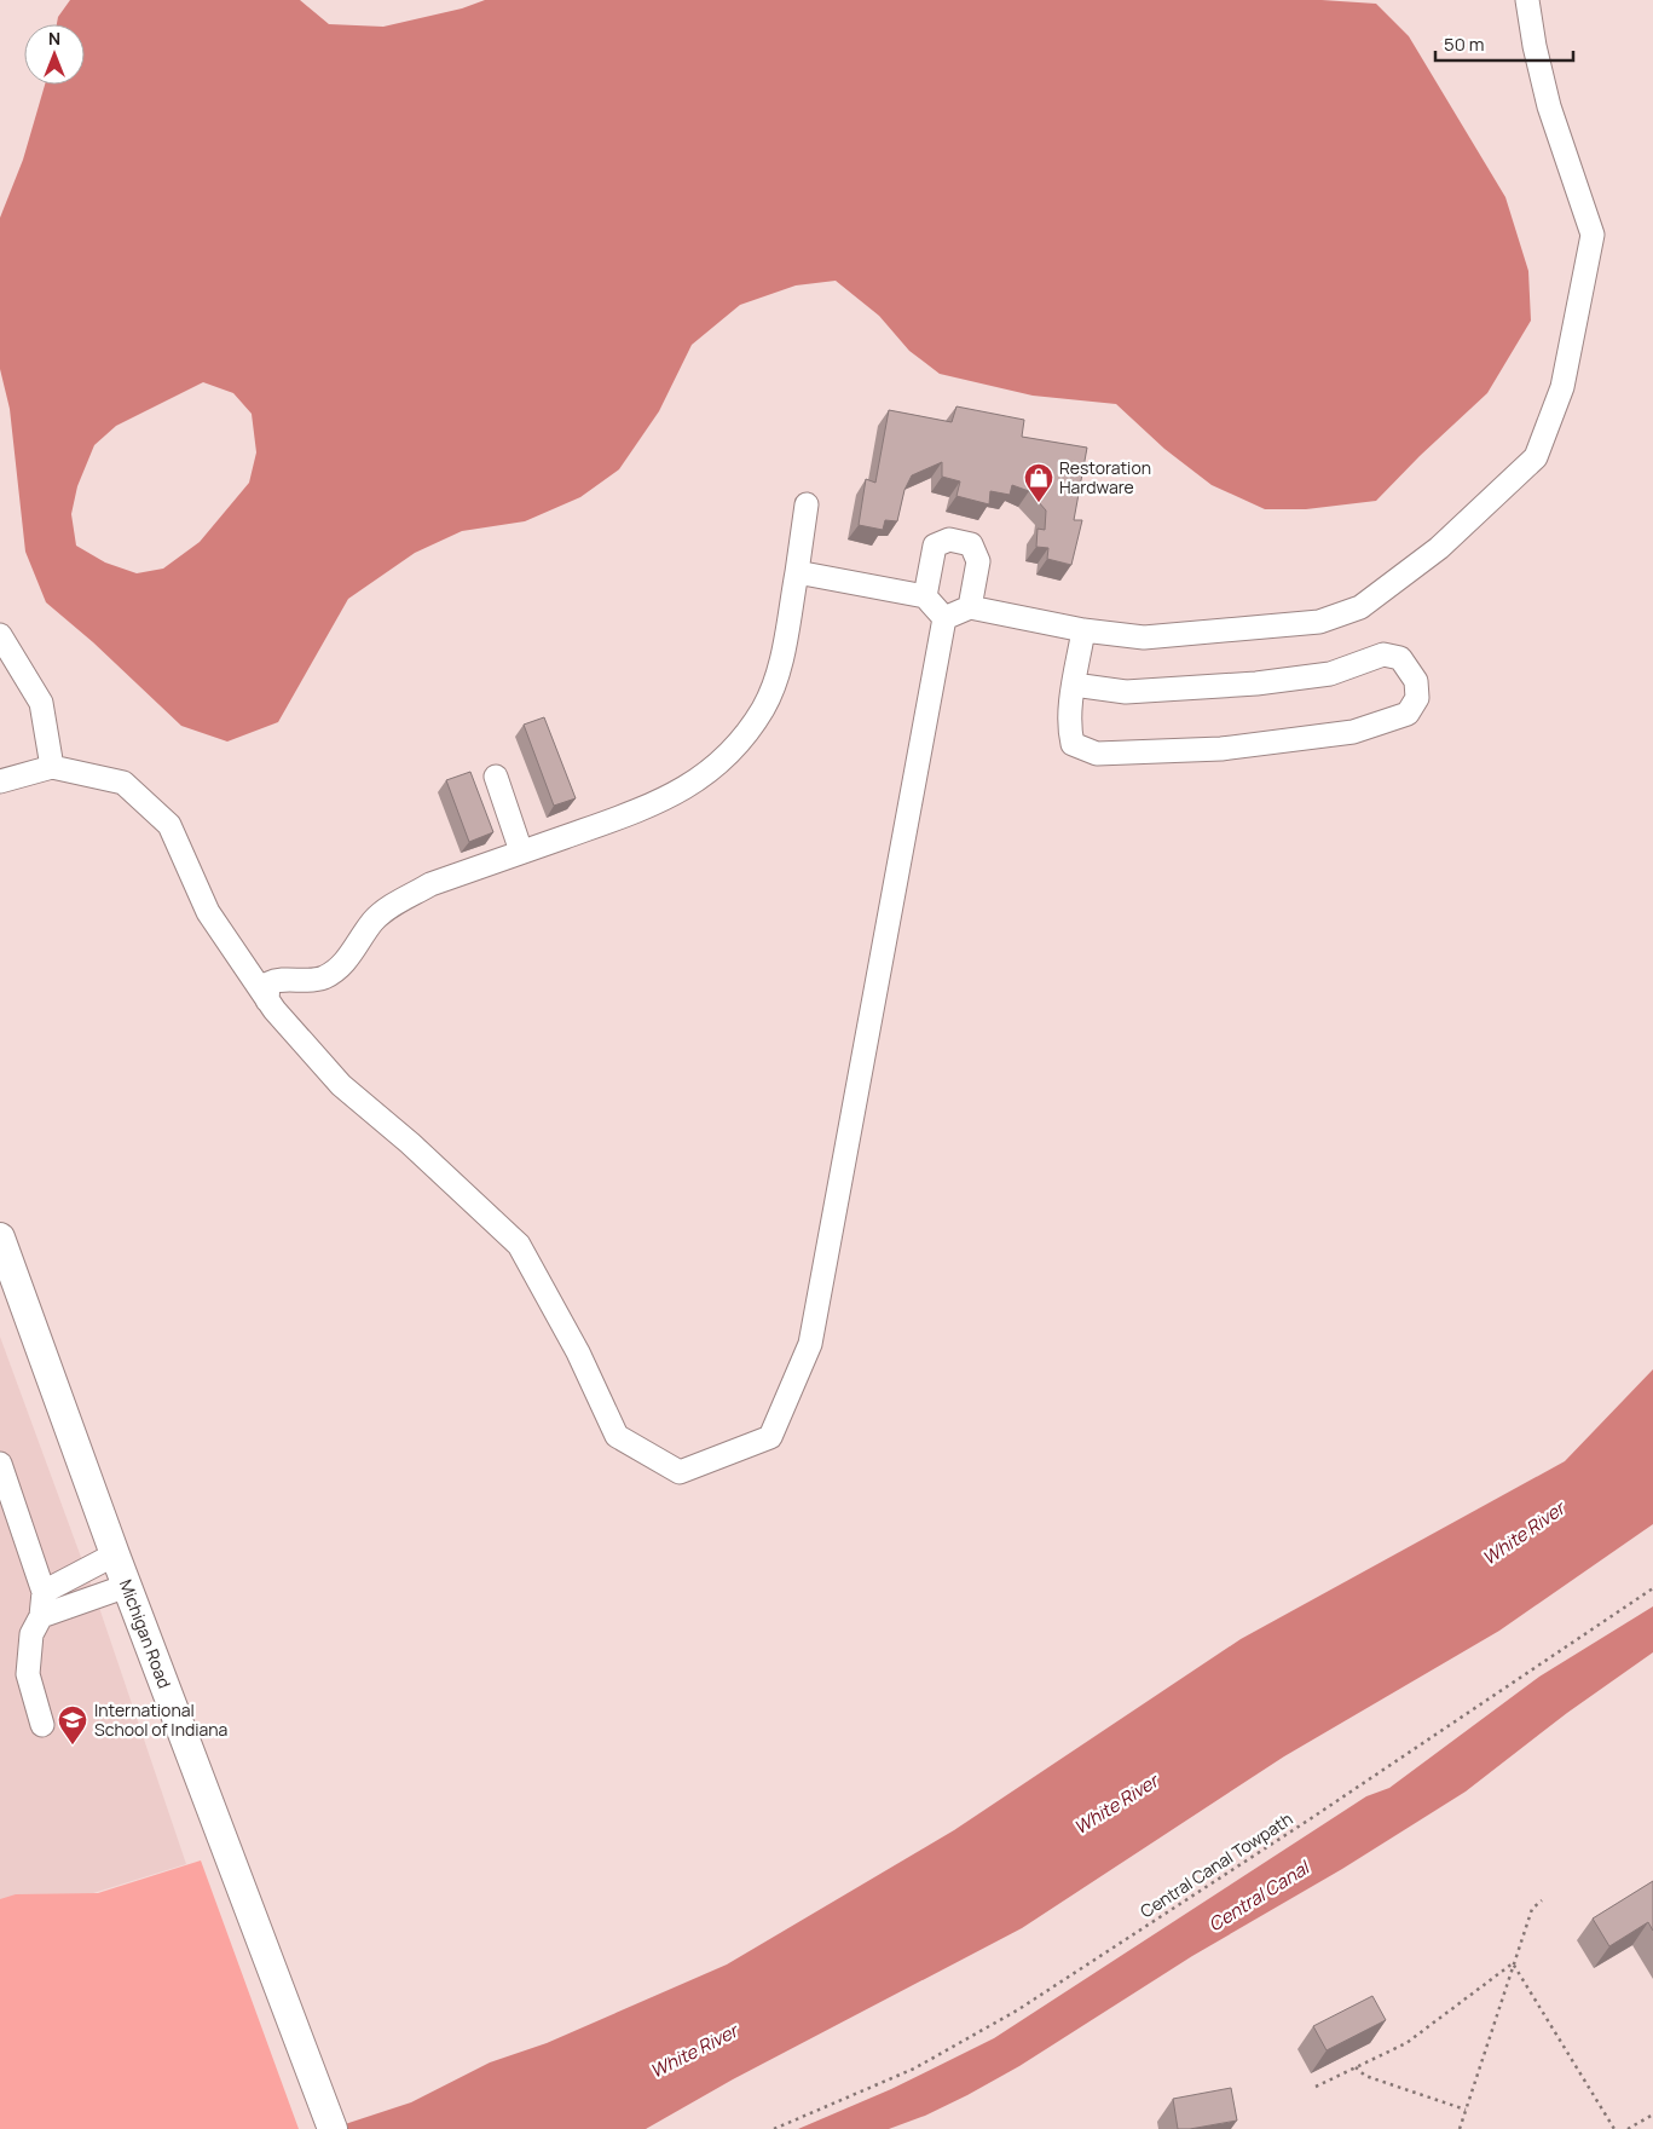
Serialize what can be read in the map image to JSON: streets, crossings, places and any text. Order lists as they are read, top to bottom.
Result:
{
  "streets": {
    "main road": ["Michigan Road"],
    "path": ["Central Canal Towpath"]
  },
  "water": ["White River", "Central Canal"],
  "places": {
    "shop": ["Restoration Hardware"],
    "school or university": ["International School of Indiana"]
  },
  "scale_bar": "50 m",
  "north": "top"
}
